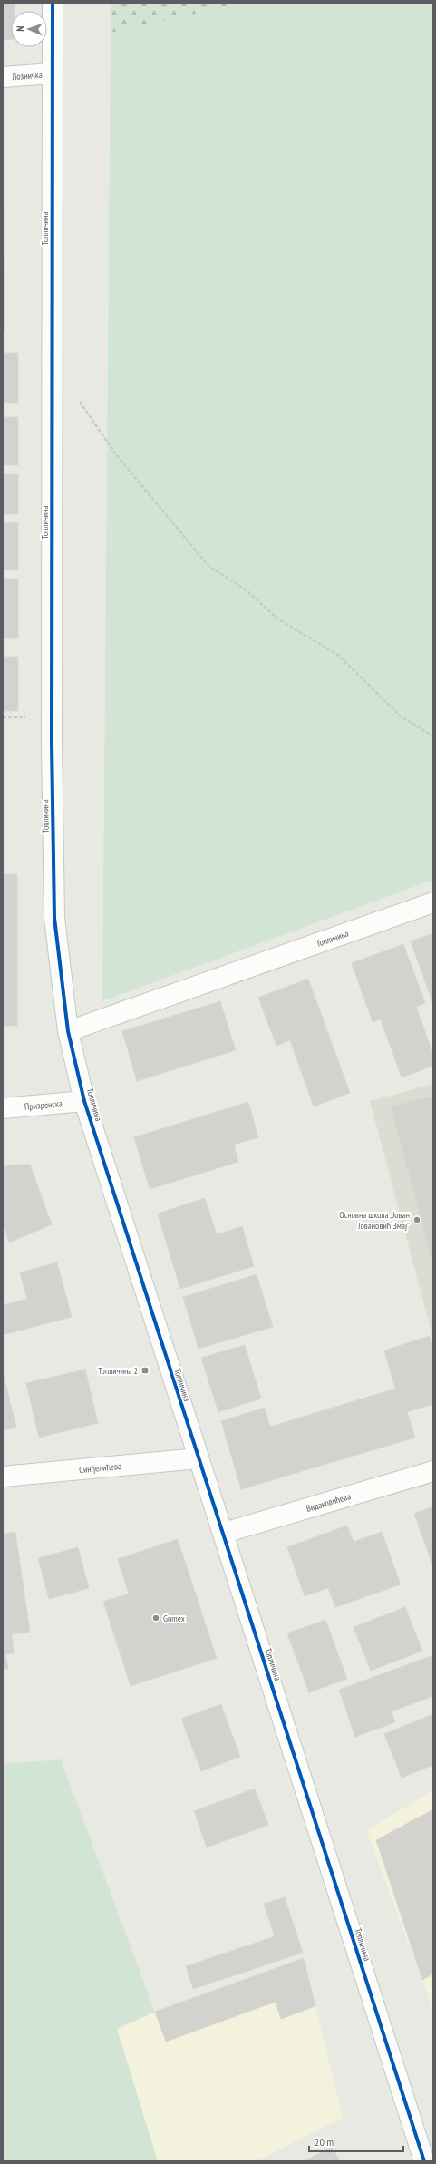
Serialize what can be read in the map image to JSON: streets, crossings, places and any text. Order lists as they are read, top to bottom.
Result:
{
  "streets": {
    "street": [
      "Лозничка",
      "Топличина",
      "Призренска",
      "Синђелићева",
      "Видаковићева"
    ]
  },
  "crossings": [
    ["Лозничка", "Топличина"],
    ["Топличина", "Призренска"],
    ["Топличина", "Синђелићева"],
    ["Топличина", "Видаковићева"]
  ],
  "places": {
    "other": ["Основна школа „Јован Јовановић Змај”", "Gomex"],
    "transit": ["Топличина 2"]
  },
  "scale_bar": "20 m",
  "north": "left"
}
